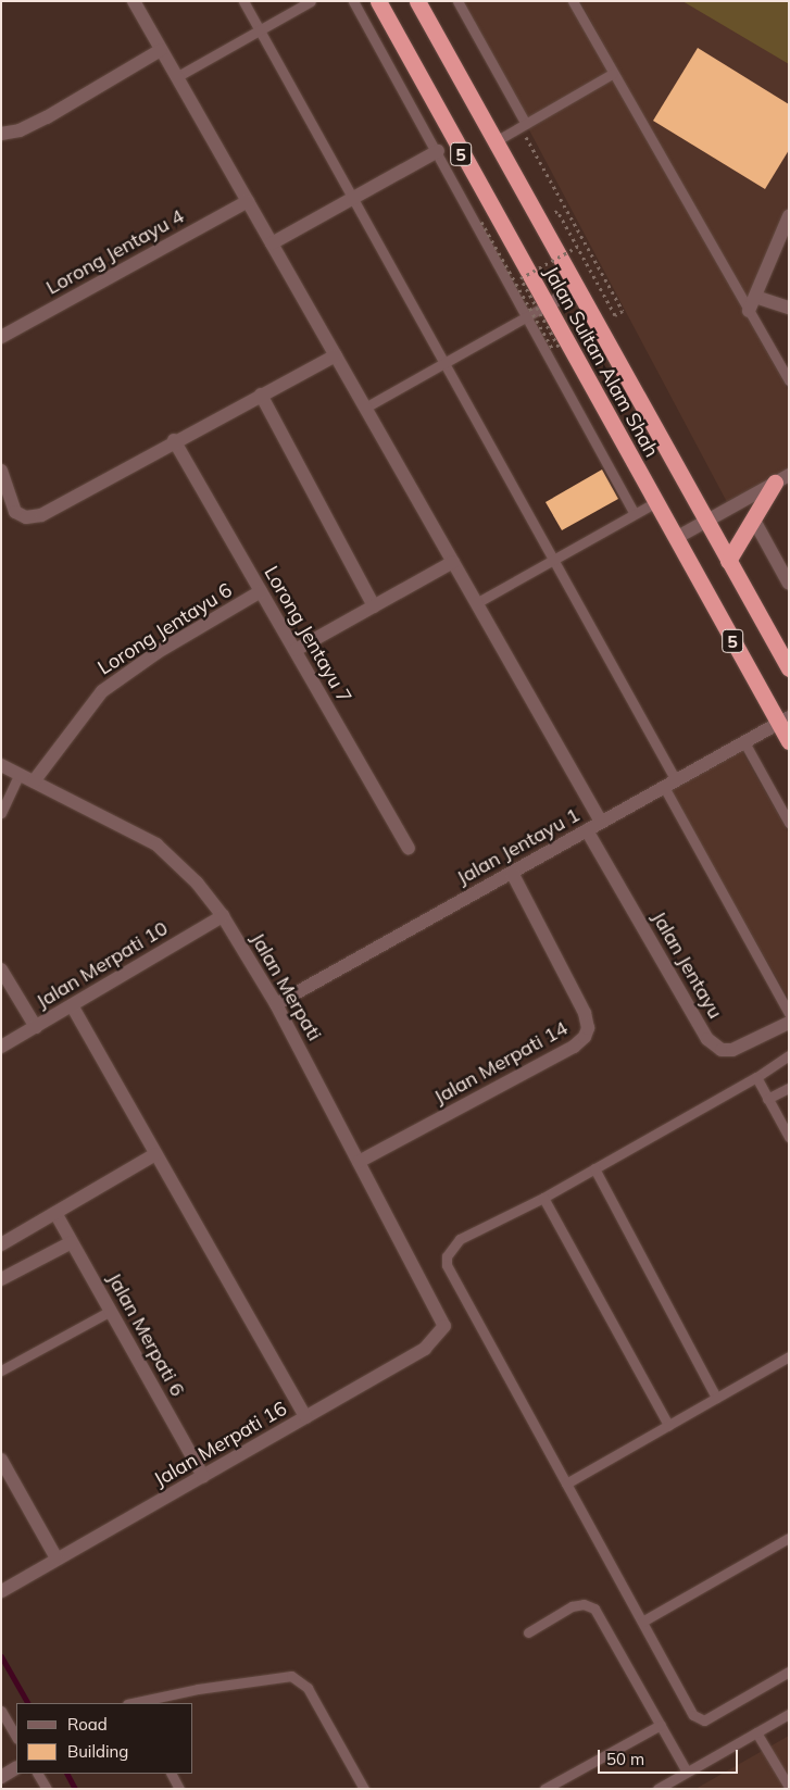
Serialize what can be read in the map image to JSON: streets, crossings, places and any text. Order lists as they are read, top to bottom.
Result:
{
  "streets": {
    "highway": ["5", "Jalan Sultan Alam Shah"],
    "street": [
      "Lorong Jentayu 4",
      "Lorong Jentayu 6",
      "Lorong Jentayu 7",
      "Jalan Jentayu 1",
      "Jalan Merpati 10",
      "Jalan Jentayu",
      "Jalan Merpati",
      "Jalan Merpati 14",
      "Jalan Merpati 6",
      "Jalan Merpati 16"
    ]
  },
  "crossings": [
    ["Jalan Sultan Alam Shah", "Jalan Jentayu 1"],
    ["Lorong Jentayu 6", "Lorong Jentayu 7"],
    ["Lorong Jentayu 6", "Jalan Merpati"],
    ["Jalan Jentayu 1", "Jalan Jentayu"],
    ["Jalan Jentayu 1", "Jalan Merpati"],
    ["Jalan Jentayu 1", "Jalan Merpati 14"],
    ["Jalan Merpati 10", "Jalan Merpati"],
    ["Jalan Merpati", "Jalan Merpati 14"],
    ["Jalan Merpati", "Jalan Merpati 16"],
    ["Jalan Merpati 6", "Jalan Merpati 16"]
  ],
  "legend": ["Road", "Building"],
  "scale_bar": "50 m"
}
